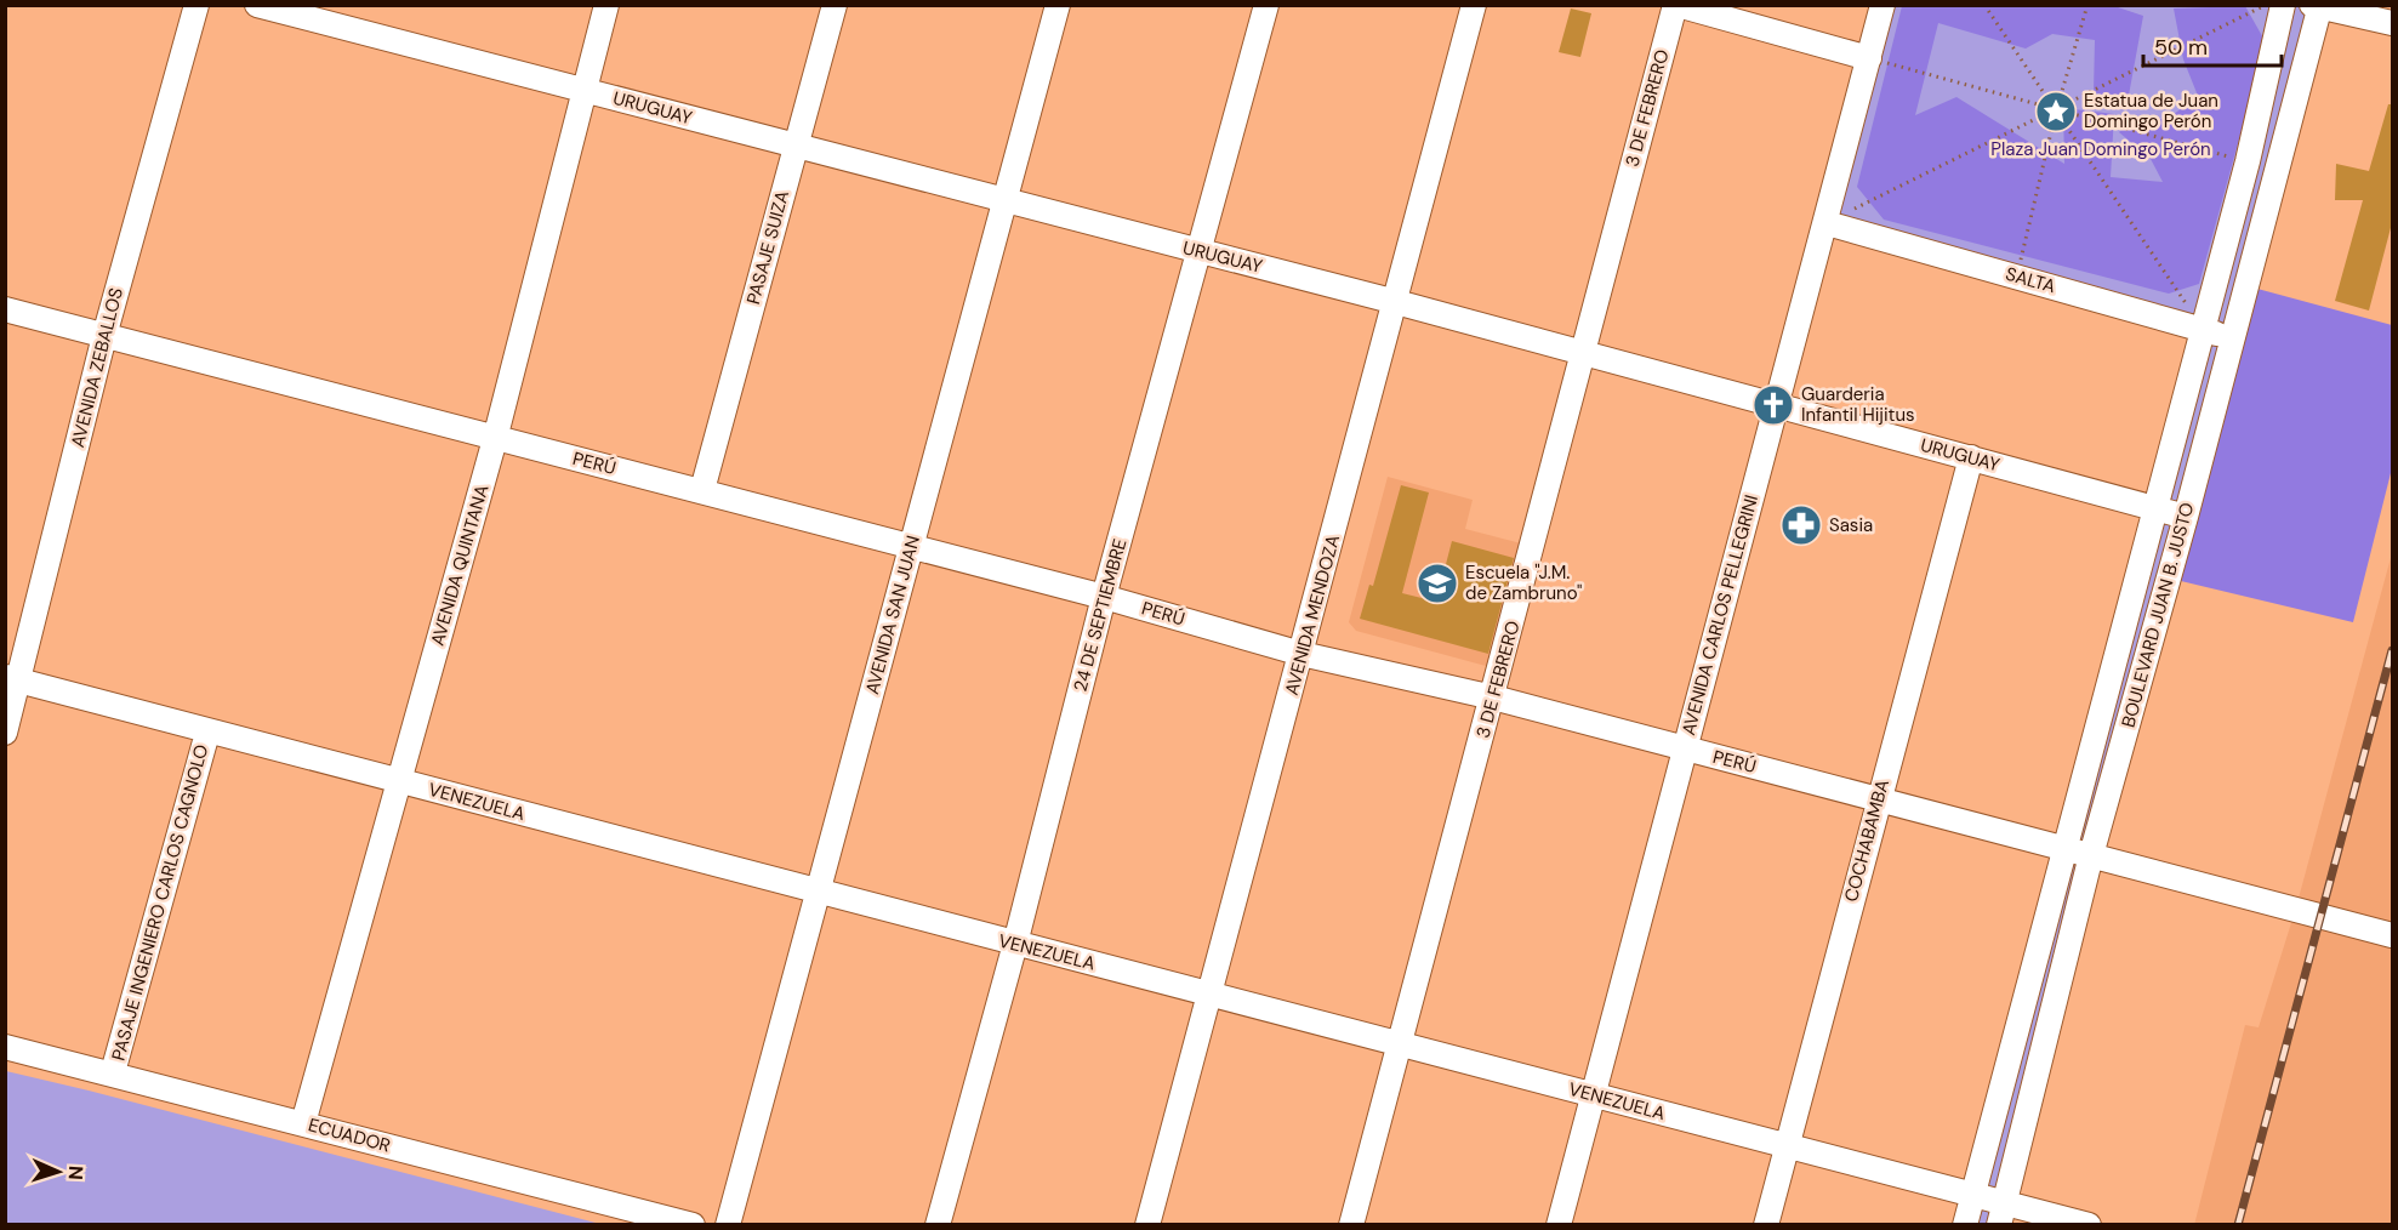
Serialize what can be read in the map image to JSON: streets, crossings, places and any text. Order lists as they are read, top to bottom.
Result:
{
  "streets": {
    "street": [
      "URUGUAY",
      "3 DE FEBRERO",
      "PASAJE SUIZA",
      "SALTA",
      "AVENIDA ZEBALLOS",
      "PERÚ",
      "AVENIDA QUINTANA",
      "AVENIDA SAN JUAN",
      "24 DE SEPTIEMBRE",
      "AVENIDA MENDOZA",
      "AVENIDA CARLOS PELLEGRINI",
      "BOULEVARD JUAN B. JUSTO",
      "VENEZUELA",
      "COCHABAMBA",
      "PASAJE INGENIERO CARLOS CAGNOLO",
      "ECUADOR"
    ]
  },
  "crossings": [
    ["URUGUAY", "3 DE FEBRERO"],
    ["URUGUAY", "PASAJE SUIZA"],
    ["URUGUAY", "AVENIDA QUINTANA"],
    ["URUGUAY", "AVENIDA SAN JUAN"],
    ["URUGUAY", "24 DE SEPTIEMBRE"],
    ["URUGUAY", "AVENIDA MENDOZA"],
    ["URUGUAY", "AVENIDA CARLOS PELLEGRINI"],
    ["URUGUAY", "BOULEVARD JUAN B. JUSTO"],
    ["URUGUAY", "COCHABAMBA"],
    ["3 DE FEBRERO", "PERÚ"],
    ["3 DE FEBRERO", "VENEZUELA"],
    ["PASAJE SUIZA", "PERÚ"],
    ["SALTA", "AVENIDA CARLOS PELLEGRINI"],
    ["SALTA", "BOULEVARD JUAN B. JUSTO"],
    ["AVENIDA ZEBALLOS", "PERÚ"],
    ["AVENIDA ZEBALLOS", "VENEZUELA"],
    ["PERÚ", "AVENIDA QUINTANA"],
    ["PERÚ", "AVENIDA SAN JUAN"],
    ["PERÚ", "24 DE SEPTIEMBRE"],
    ["PERÚ", "AVENIDA MENDOZA"],
    ["PERÚ", "AVENIDA CARLOS PELLEGRINI"],
    ["PERÚ", "BOULEVARD JUAN B. JUSTO"],
    ["PERÚ", "COCHABAMBA"],
    ["AVENIDA QUINTANA", "VENEZUELA"],
    ["AVENIDA QUINTANA", "ECUADOR"],
    ["AVENIDA SAN JUAN", "VENEZUELA"],
    ["24 DE SEPTIEMBRE", "VENEZUELA"],
    ["AVENIDA MENDOZA", "VENEZUELA"],
    ["AVENIDA CARLOS PELLEGRINI", "VENEZUELA"],
    ["BOULEVARD JUAN B. JUSTO", "VENEZUELA"],
    ["VENEZUELA", "COCHABAMBA"],
    ["VENEZUELA", "PASAJE INGENIERO CARLOS CAGNOLO"],
    ["PASAJE INGENIERO CARLOS CAGNOLO", "ECUADOR"]
  ],
  "parks": ["Plaza Juan Domingo Perón"],
  "places": {
    "place": ["Estatua de Juan Domingo Perón"],
    "church": ["Guarderia Infantil Hijitus"],
    "pharmacy": ["Sasia"],
    "school or university": ["Escuela \"J.M. de Zambruno\""]
  },
  "scale_bar": "50 m",
  "north": "right"
}
